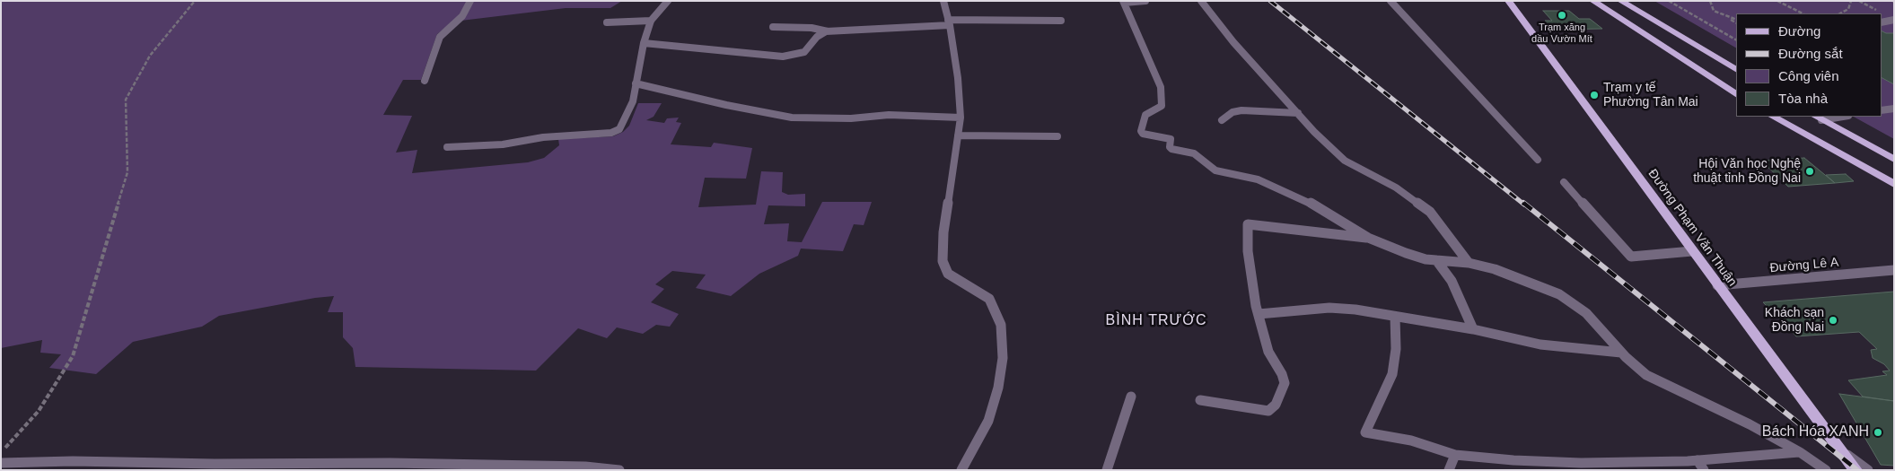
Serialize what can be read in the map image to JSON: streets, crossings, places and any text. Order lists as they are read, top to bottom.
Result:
{
  "streets": {
    "main road": ["Đường Phạm Văn Thuận"],
    "street": ["Đường Lê A"]
  },
  "crossings": [
    ["Đường Phạm Văn Thuận", "Đường Lê A"]
  ],
  "districts": ["BÌNH TRƯỚC"],
  "places": [
    "Trạm xăng dầu Vườn Mít",
    "Trạm y tế Phường Tân Mai",
    "Hội Văn học Nghệ thuật tỉnh Đồng Nai",
    "Khách sạn Đồng Nai",
    "Bách Hóa XANH"
  ],
  "legend": [
    "Đường",
    "Đường sắt",
    "Công viên",
    "Tòa nhà"
  ]
}
